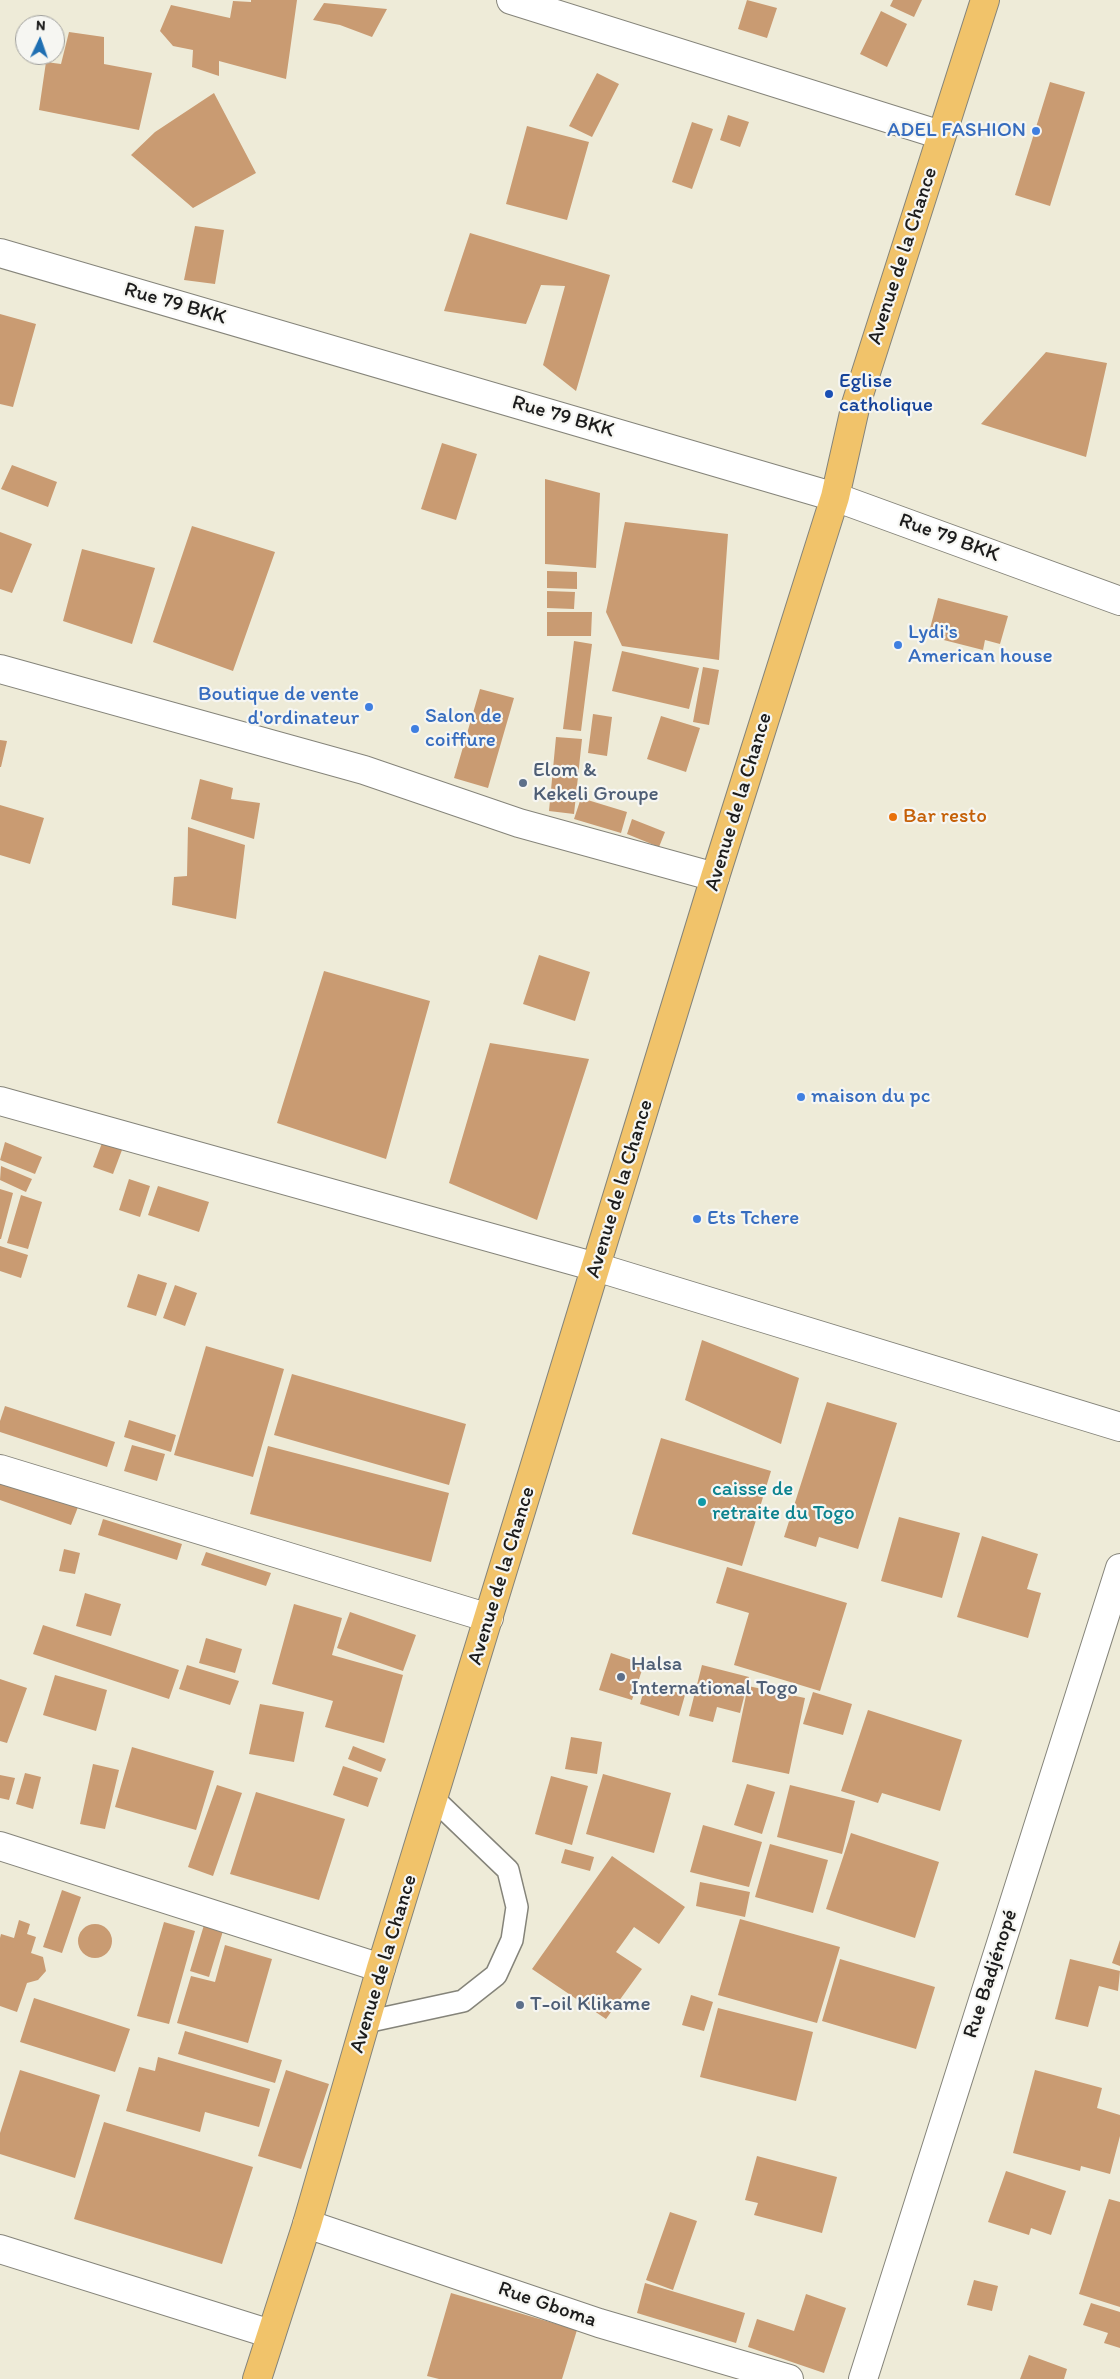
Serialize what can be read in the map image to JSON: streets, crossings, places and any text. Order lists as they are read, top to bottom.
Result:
{
  "streets": {
    "main road": ["Avenue de la Chance"],
    "street": ["Rue 79 BKK", "Rue Badjénopé", "Rue Gboma"]
  },
  "crossings": [
    ["Avenue de la Chance", "Rue 79 BKK"],
    ["Avenue de la Chance", "Rue Gboma"]
  ],
  "places": [
    "ADEL FASHION",
    "Eglise catholique",
    "Lydi's American house",
    "Boutique de vente d'ordinateur",
    "Salon de coiffure",
    "Elom & Kekeli Groupe",
    "Bar resto",
    "maison du pc",
    "Ets Tchere",
    "caisse de retraite du Togo",
    "Halsa International Togo",
    "T-oil Klikame"
  ],
  "north": "top"
}
